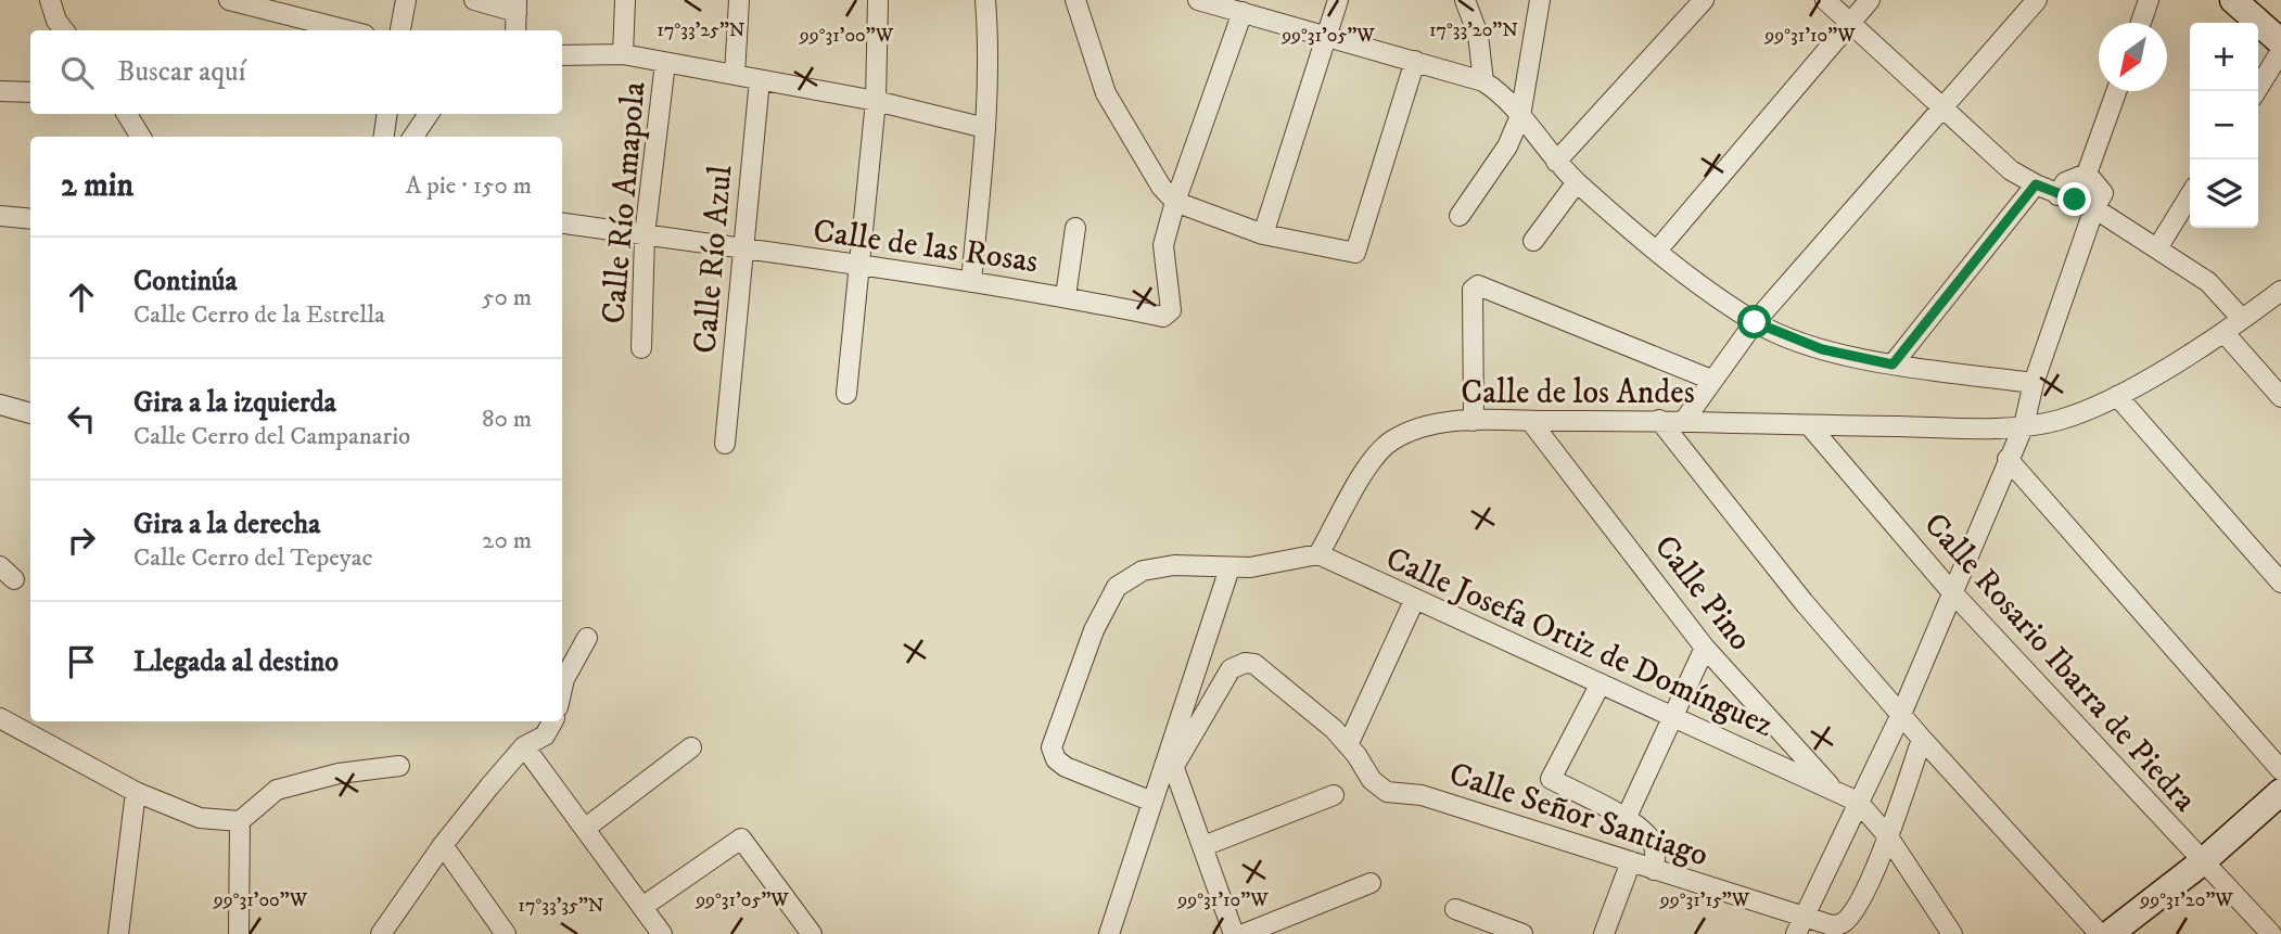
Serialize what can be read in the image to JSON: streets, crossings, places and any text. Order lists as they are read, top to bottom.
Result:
{
  "streets": {
    "street": [
      "Calle Río Amapola",
      "Calle de las Rosas",
      "Calle Río Azul",
      "Calle de los Andes",
      "Calle Pino",
      "Calle Josefa Ortiz de Domínguez",
      "Calle Rosario Ibarra de Piedra",
      "Calle Señor Santiago"
    ]
  },
  "crossings": [
    ["Calle Río Amapola", "Calle de las Rosas"],
    ["Calle de las Rosas", "Calle Río Azul"],
    ["Calle de los Andes", "Calle Pino"],
    ["Calle de los Andes", "Calle Josefa Ortiz de Domínguez"],
    ["Calle de los Andes", "Calle Rosario Ibarra de Piedra"],
    ["Calle Pino", "Calle Josefa Ortiz de Domínguez"]
  ],
  "north": "bottom left",
  "page": {
    "map_buttons": ["+", "−"],
    "search": "Buscar aquí",
    "heading": ["2 min", "A pie · 150 m"],
    "list": [
      ["Continúa", "Calle Cerro de la Estrella", "50 m"],
      ["Gira a la izquierda", "Calle Cerro del Campanario", "80 m"],
      ["Gira a la derecha", "Calle Cerro del Tepeyac", "20 m"],
      "Llegada al destino"
    ]
  },
  "coordinates": [
    "17°33'25\"N",
    "17°33'20\"N",
    "99°31'00\"W",
    "99°31'05\"W",
    "99°31'10\"W",
    "99°31'15\"W",
    "99°31'20\"W",
    "17°33'35\"N"
  ]
}
